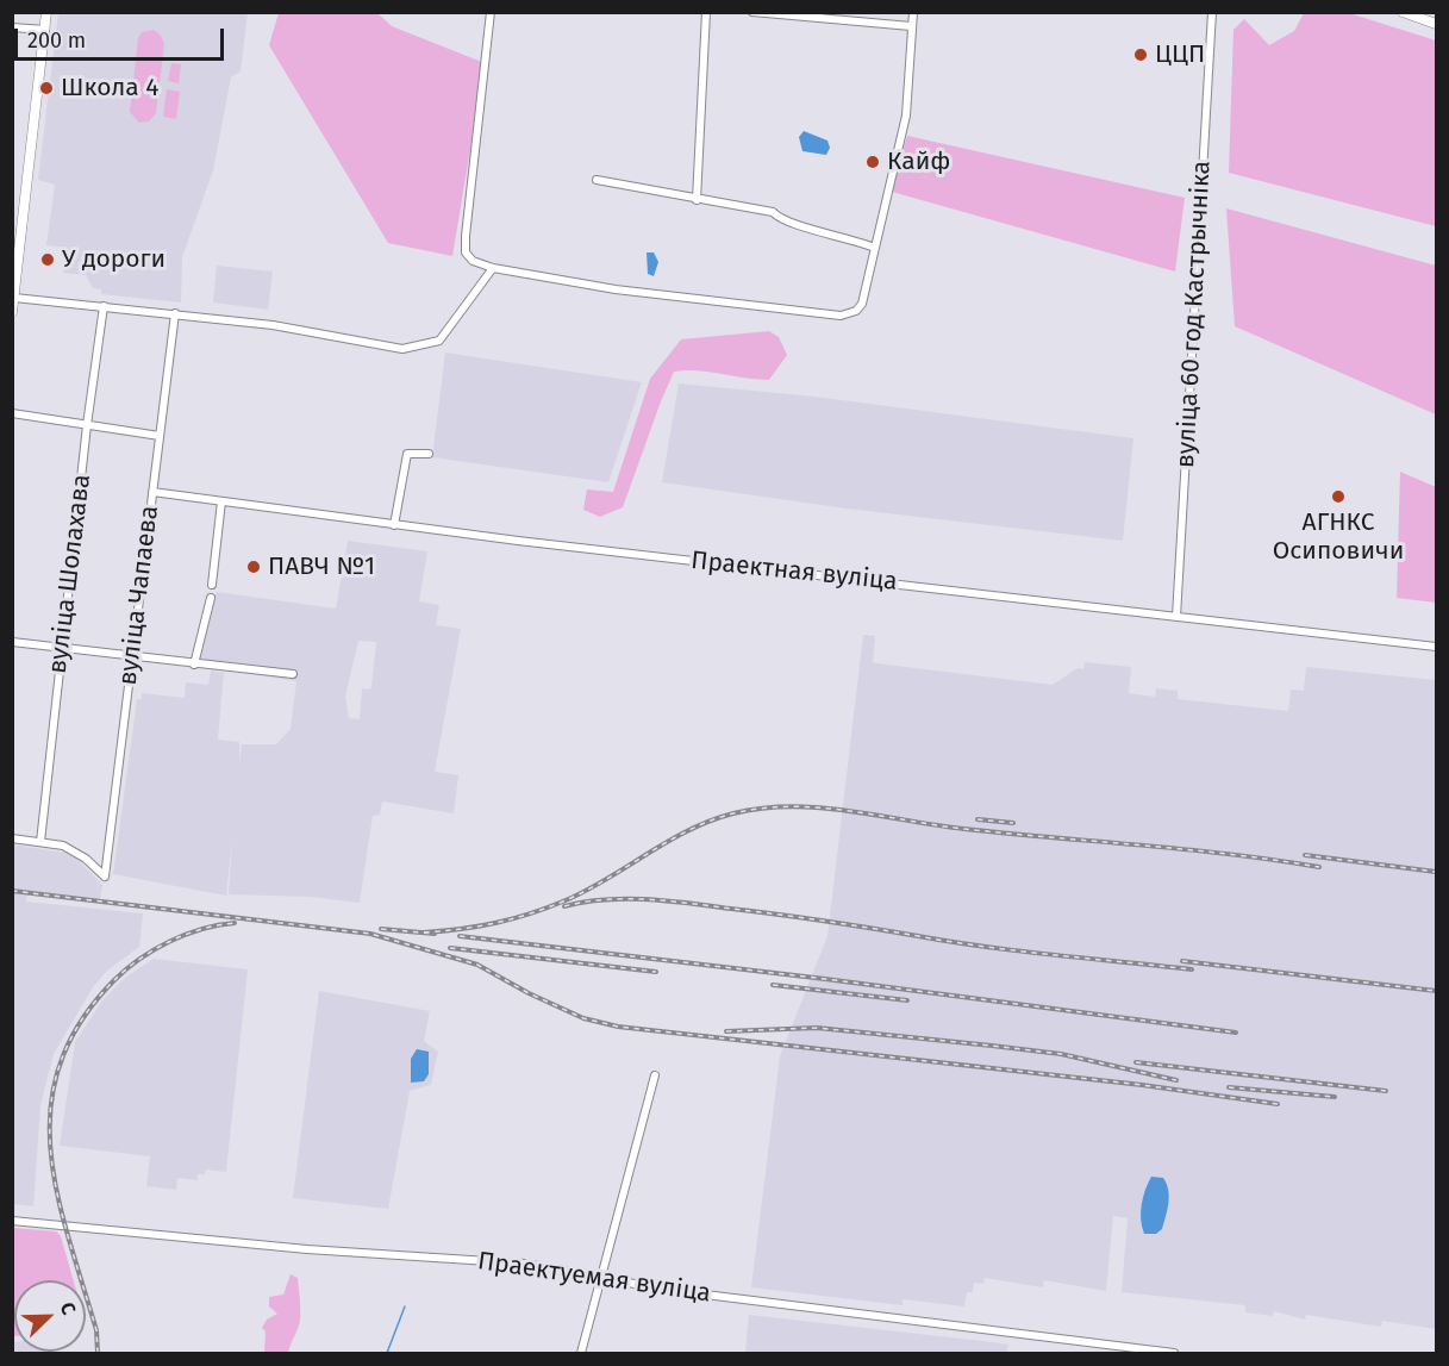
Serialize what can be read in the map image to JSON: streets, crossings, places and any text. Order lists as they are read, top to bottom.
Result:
{
  "streets": {
    "street": [
      "вуліца 60 год Кастрычніка",
      "Праектная вуліца",
      "вуліца Шолахава",
      "вуліца Чапаева",
      "Праектуемая вуліца"
    ]
  },
  "crossings": [
    ["вуліца 60 год Кастрычніка", "Праектная вуліца"],
    ["Праектная вуліца", "вуліца Чапаева"],
    ["вуліца Шолахава", "вуліца Чапаева"]
  ],
  "places": [
    "ЦЦП",
    "Школа 4",
    "Кайф",
    "У дороги",
    "АГНКС Осиповичи",
    "ПАВЧ №1"
  ],
  "scale_bar": "200 m",
  "north": "top right"
}
